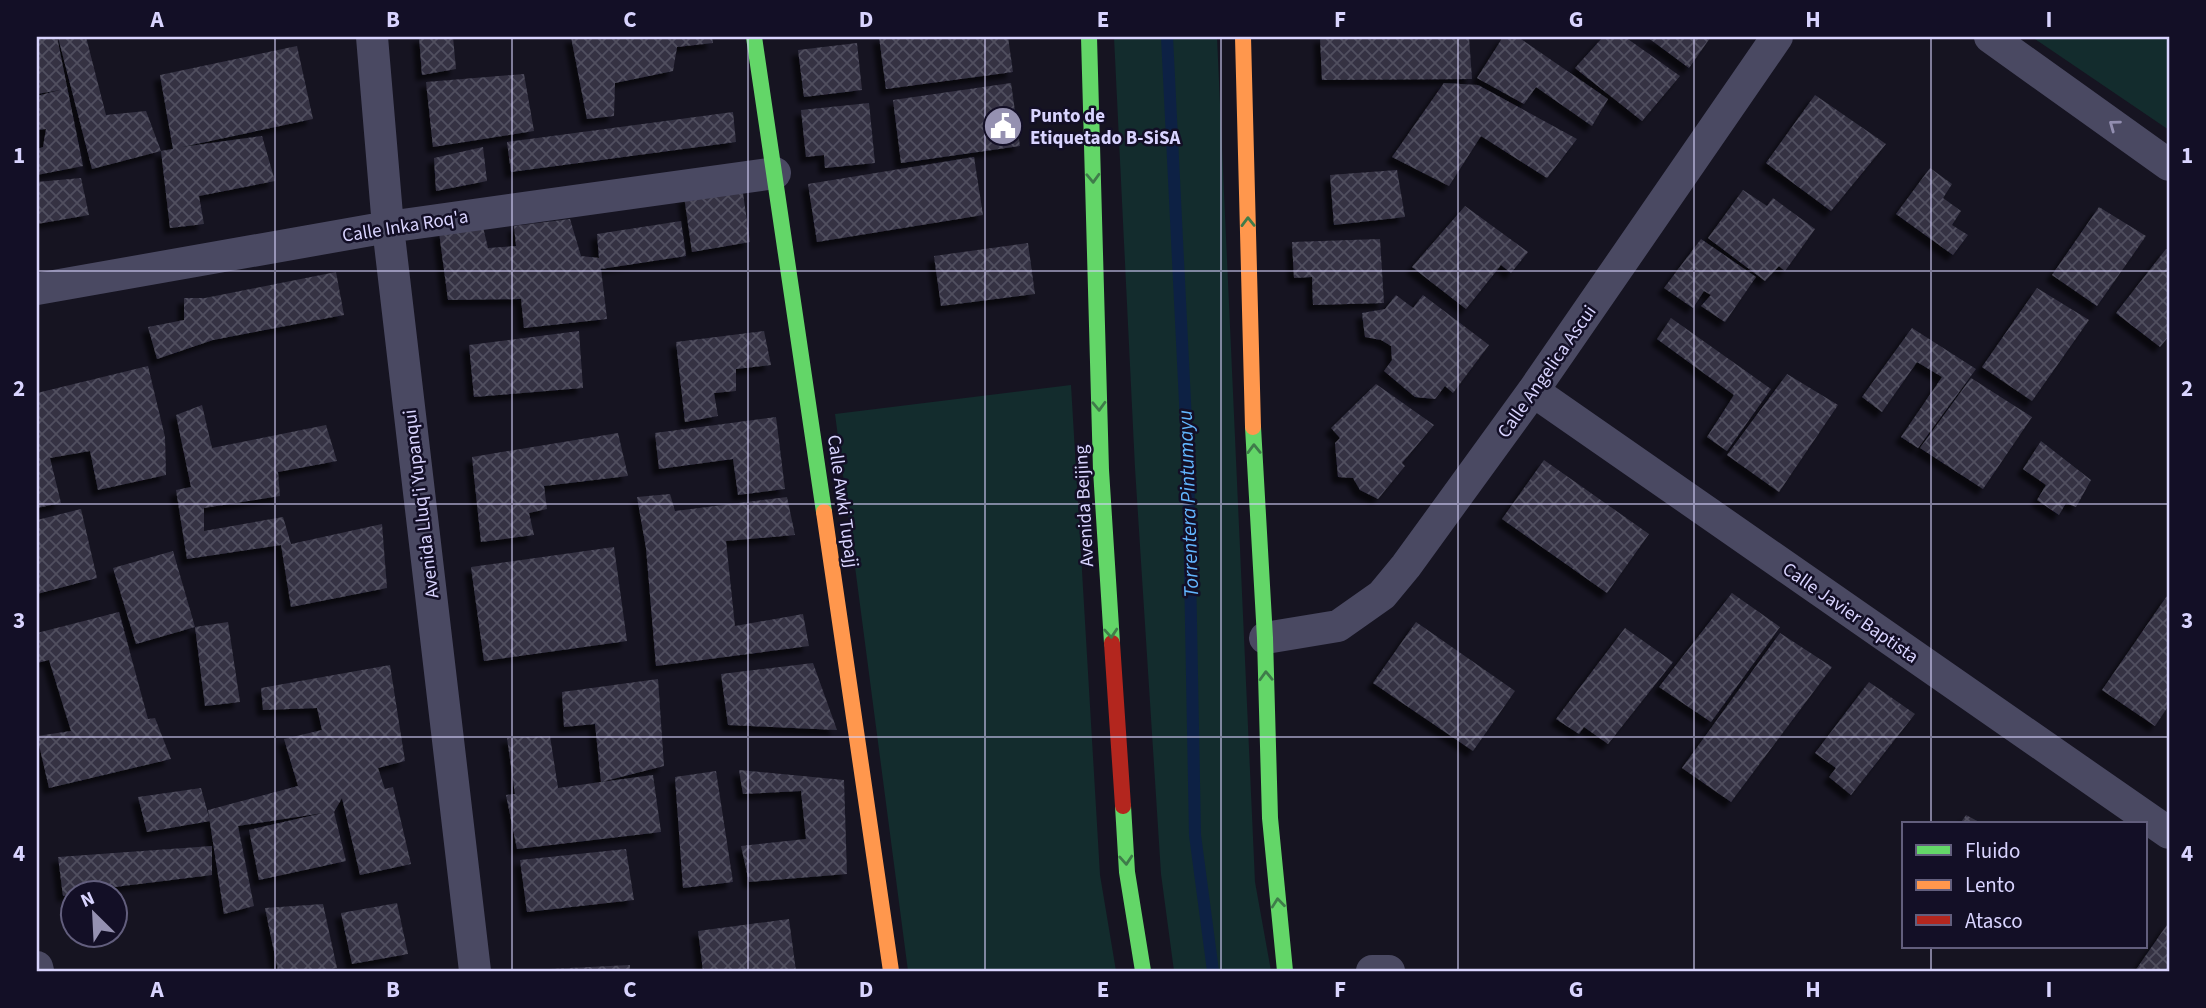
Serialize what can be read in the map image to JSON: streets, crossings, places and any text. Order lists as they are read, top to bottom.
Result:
{
  "streets": {
    "main road": ["Calle Awki Tupajj", "Avenida Beijing"],
    "street": [
      "Calle Inka Roq'a",
      "Calle Angelica Ascui",
      "Avenida Lluq'i Yupanqui",
      "Calle Javier Baptista"
    ]
  },
  "crossings": [
    ["Calle Inka Roq'a", "Calle Awki Tupajj"],
    ["Calle Inka Roq'a", "Avenida Lluq'i Yupanqui"],
    ["Calle Angelica Ascui", "Calle Javier Baptista"]
  ],
  "one_way": ["Avenida Beijing"],
  "water": ["Torrentera Pintumayu"],
  "places": {
    "public building": ["Punto de Etiquetado B-SiSA"]
  },
  "legend": ["Fluido", "Lento", "Atasco"],
  "north": "top left",
  "grid": {
    "columns": [
      "A",
      "B",
      "C",
      "D",
      "E",
      "F",
      "G",
      "H",
      "I"
    ],
    "rows": [
      "1",
      "2",
      "3",
      "4"
    ]
  }
}
